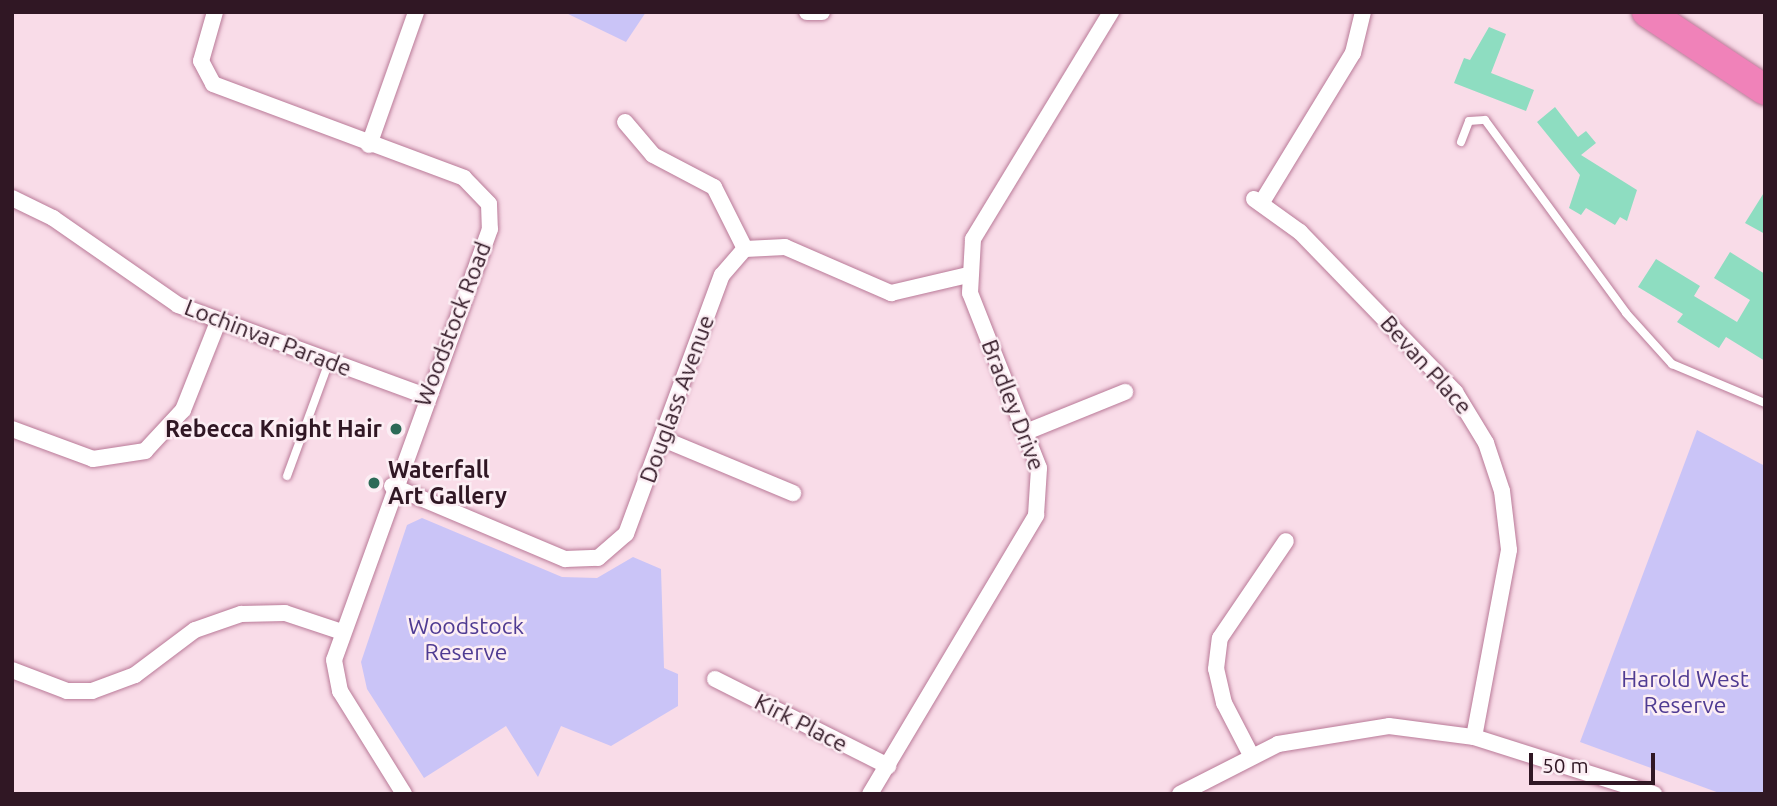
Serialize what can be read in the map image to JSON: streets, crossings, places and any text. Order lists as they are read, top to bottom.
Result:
{
  "streets": {
    "street": [
      "Woodstock Road",
      "Lochinvar Parade",
      "Bevan Place",
      "Douglass Avenue",
      "Bradley Drive",
      "Kirk Place"
    ]
  },
  "crossings": [
    ["Woodstock Road", "Lochinvar Parade"],
    ["Woodstock Road", "Douglass Avenue"],
    ["Bradley Drive", "Kirk Place"]
  ],
  "parks": ["Woodstock Reserve", "Harold West Reserve"],
  "places": ["Rebecca Knight Hair", "Waterfall Art Gallery"],
  "scale_bar": "50 m"
}
